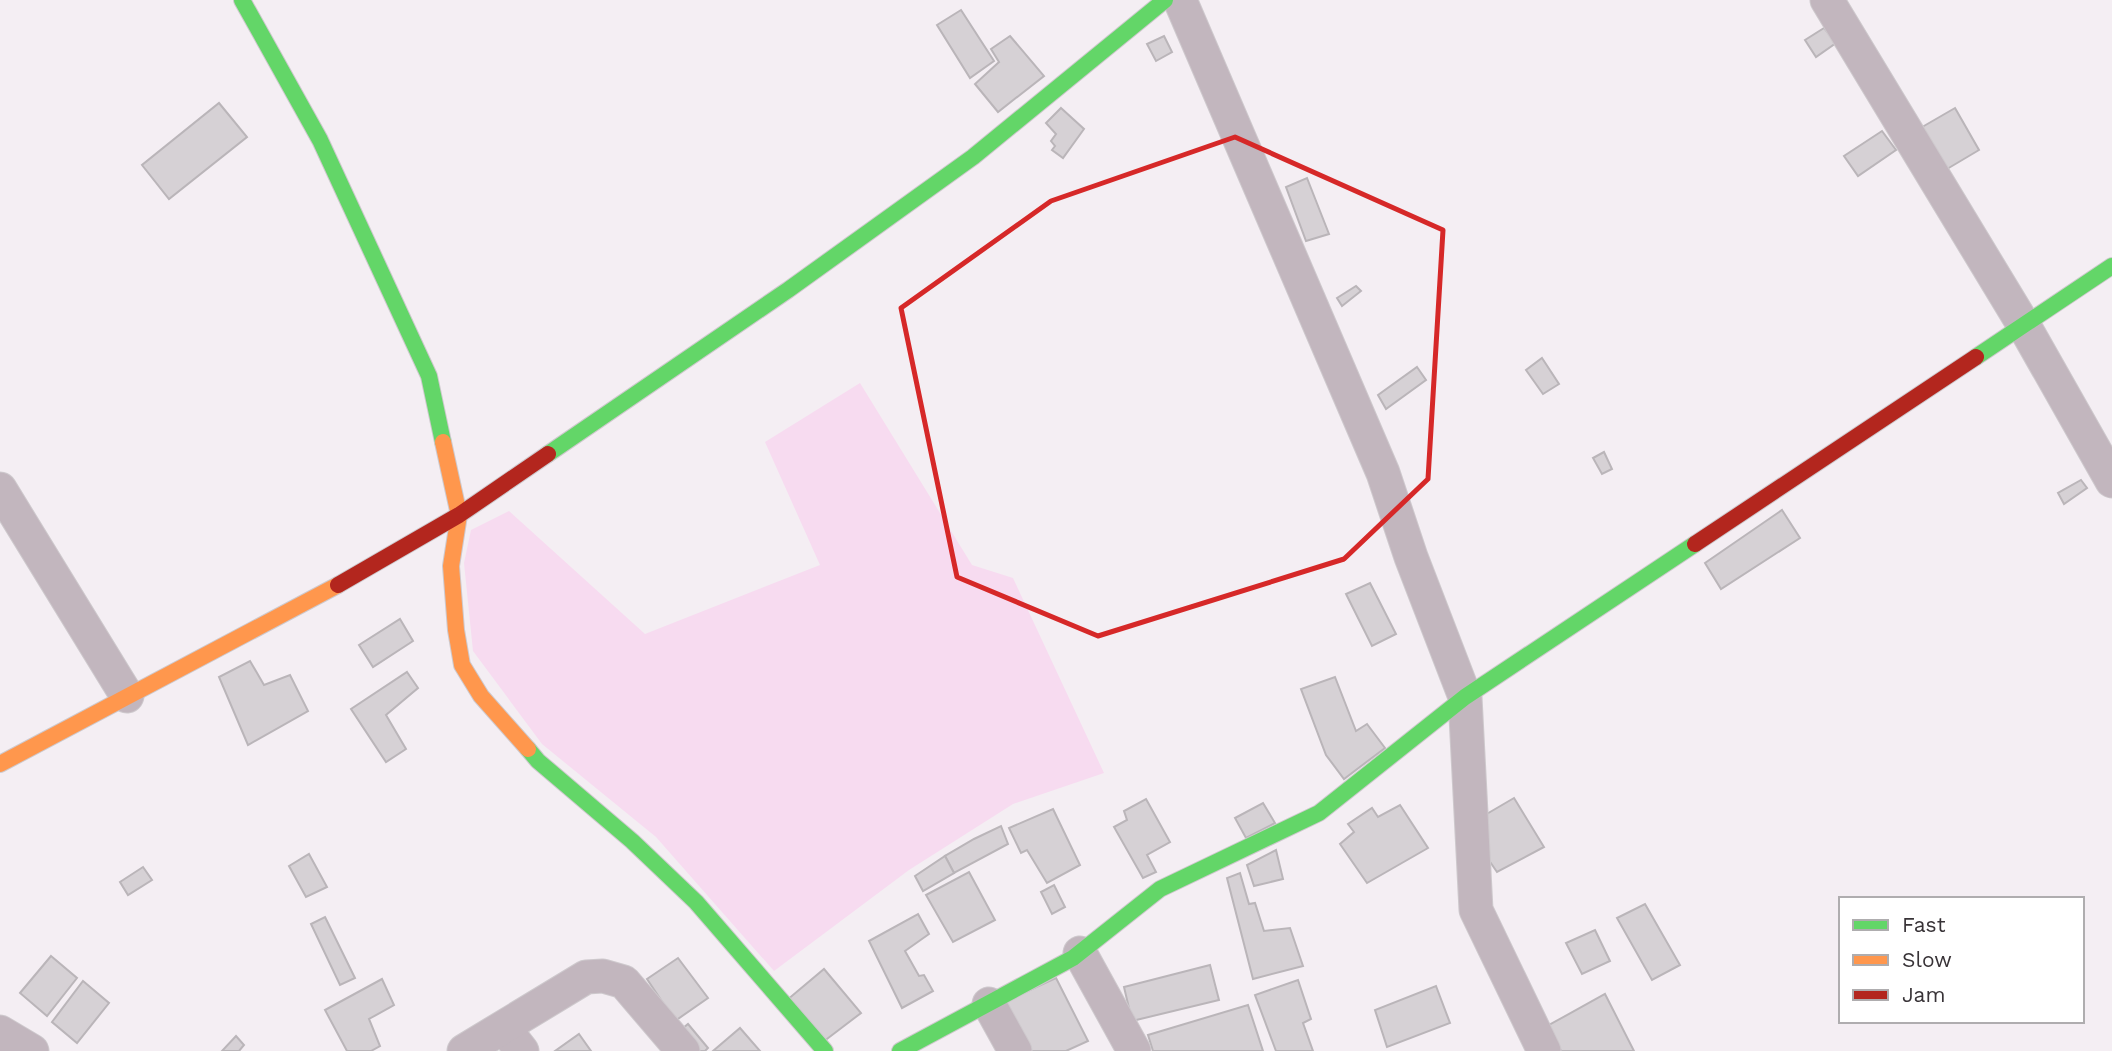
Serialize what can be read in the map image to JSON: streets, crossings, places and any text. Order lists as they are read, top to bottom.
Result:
{
  "legend": ["Fast", "Slow", "Jam"]
}
